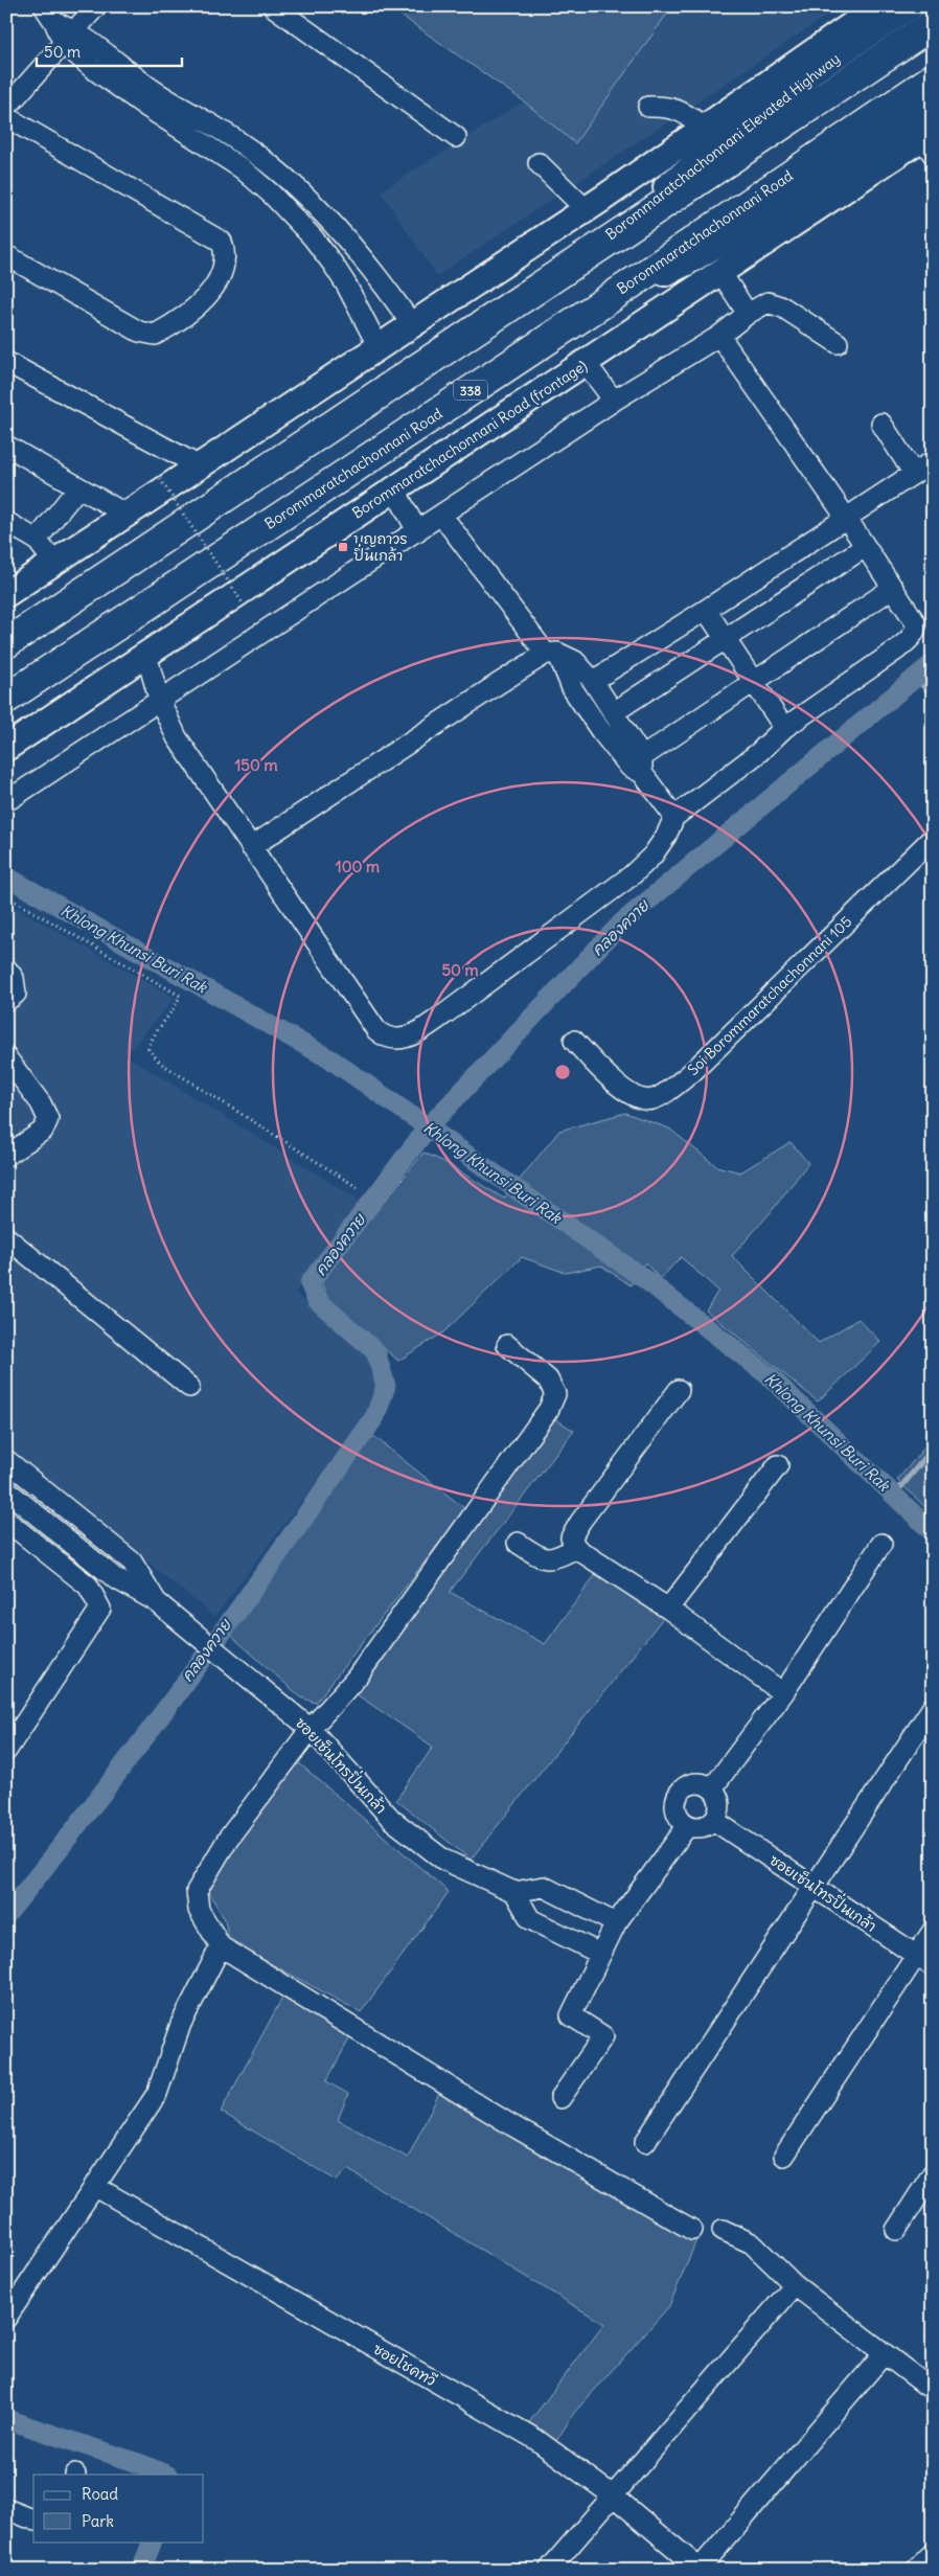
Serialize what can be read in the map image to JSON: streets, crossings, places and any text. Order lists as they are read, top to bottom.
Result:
{
  "streets": {
    "highway": ["Borommaratchachonnani Road", "338"],
    "main road": ["Borommaratchachonnani Elevated Highway", "Borommaratchachonnani Road (frontage)"],
    "street": ["Soi Borommaratchachonnani 105", "ซอยเซ็นโทรปิ่นเกล้า", "ซอยโชคทวี"]
  },
  "crossings": [
    ["Borommaratchachonnani Road", "338"]
  ],
  "water": ["คลองควาย", "Khlong Khunsi Buri Rak"],
  "places": {
    "transit": ["บุญถาวร ปิ่นเกล้า"]
  },
  "legend": ["Road", "Park"],
  "scale_bar": "50 m",
  "rings": ["150 m", "100 m", "50 m"]
}
